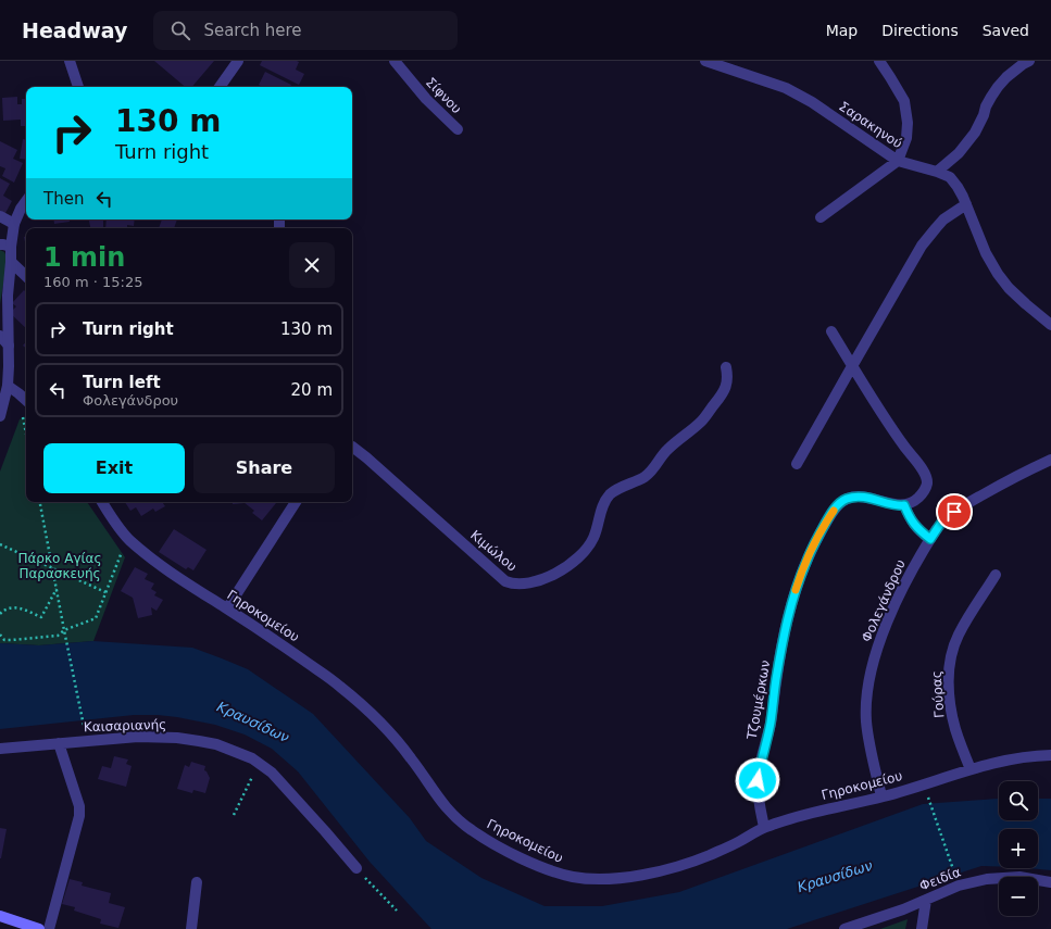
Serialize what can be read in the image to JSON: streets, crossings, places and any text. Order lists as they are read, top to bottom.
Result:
{
  "streets": {
    "street": [
      "Σίφνου",
      "Σαρακηνού",
      "Κιμώλου",
      "Φολεγάνδρου",
      "Γηροκομείου",
      "Γούρας",
      "Τζουμέρκων",
      "Καισαριανής",
      "Φειδία"
    ]
  },
  "crossings": [
    ["Φολεγάνδρου", "Γηροκομείου"],
    ["Γηροκομείου", "Γούρας"],
    ["Γηροκομείου", "Τζουμέρκων"]
  ],
  "water": ["Κραυσίδων"],
  "parks": ["Πάρκο Αγίας Παρασκευής"],
  "page": {
    "header": "Headway",
    "search": "Search here",
    "nav": ["Map", "Directions", "Saved"],
    "turn": ["130 m", "Turn right"],
    "then": "Then",
    "heading": ["1 min", "160 m · 15:25"],
    "list": [
      {
        "name": "Turn right",
        "value": "130 m"
      },
      {
        "name": "Turn left",
        "note": "Φολεγάνδρου",
        "value": "20 m"
      }
    ],
    "buttons": ["Exit", "Share"],
    "map_buttons": ["+", "−"]
  }
}
